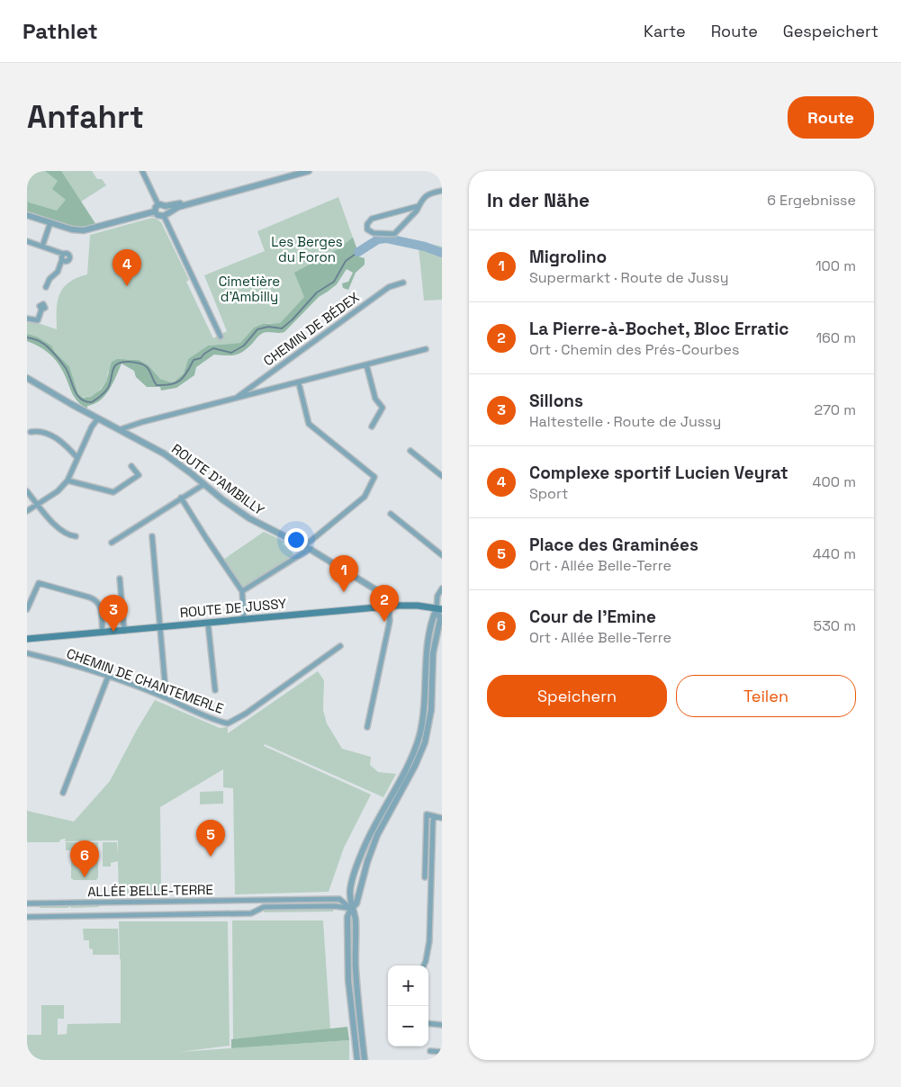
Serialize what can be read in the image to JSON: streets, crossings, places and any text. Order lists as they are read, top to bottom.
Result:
{
  "streets": {
    "main road": ["ROUTE DE JUSSY"],
    "street": [
      "CHEMIN DE BÉDEX",
      "ROUTE D'AMBILLY",
      "CHEMIN DE CHANTEMERLE",
      "ALLÉE BELLE-TERRE"
    ]
  },
  "crossings": [
    ["CHEMIN DE BÉDEX", "ROUTE D'AMBILLY"],
    ["ROUTE D'AMBILLY", "ROUTE DE JUSSY"]
  ],
  "parks": ["Les Berges du Foron", "Cimetière d'Ambilly"],
  "page": {
    "header": "Pathlet",
    "nav": ["Karte", "Route", "Gespeichert"],
    "buttons": [
      "Route",
      ["Speichern", "Teilen"]
    ],
    "title": "Anfahrt",
    "heading": ["In der Nähe", "6 Ergebnisse"],
    "list": [
      {
        "mark": "1",
        "name": "Migrolino",
        "note": "Supermarkt · Route de Jussy",
        "value": "100 m"
      },
      {
        "mark": "2",
        "name": "La Pierre-à-Bochet, Bloc Erratic",
        "note": "Ort · Chemin des Prés-Courbes",
        "value": "160 m"
      },
      {
        "mark": "3",
        "name": "Sillons",
        "note": "Haltestelle · Route de Jussy",
        "value": "270 m"
      },
      {
        "mark": "4",
        "name": "Complexe sportif Lucien Veyrat",
        "note": "Sport",
        "value": "400 m"
      },
      {
        "mark": "5",
        "name": "Place des Graminées",
        "note": "Ort · Allée Belle-Terre",
        "value": "440 m"
      },
      {
        "mark": "6",
        "name": "Cour de l'Emine",
        "note": "Ort · Allée Belle-Terre",
        "value": "530 m"
      }
    ],
    "pins": [
      "4",
      "1",
      "2",
      "3",
      "5",
      "6"
    ],
    "map_buttons": ["+", "−"]
  }
}
